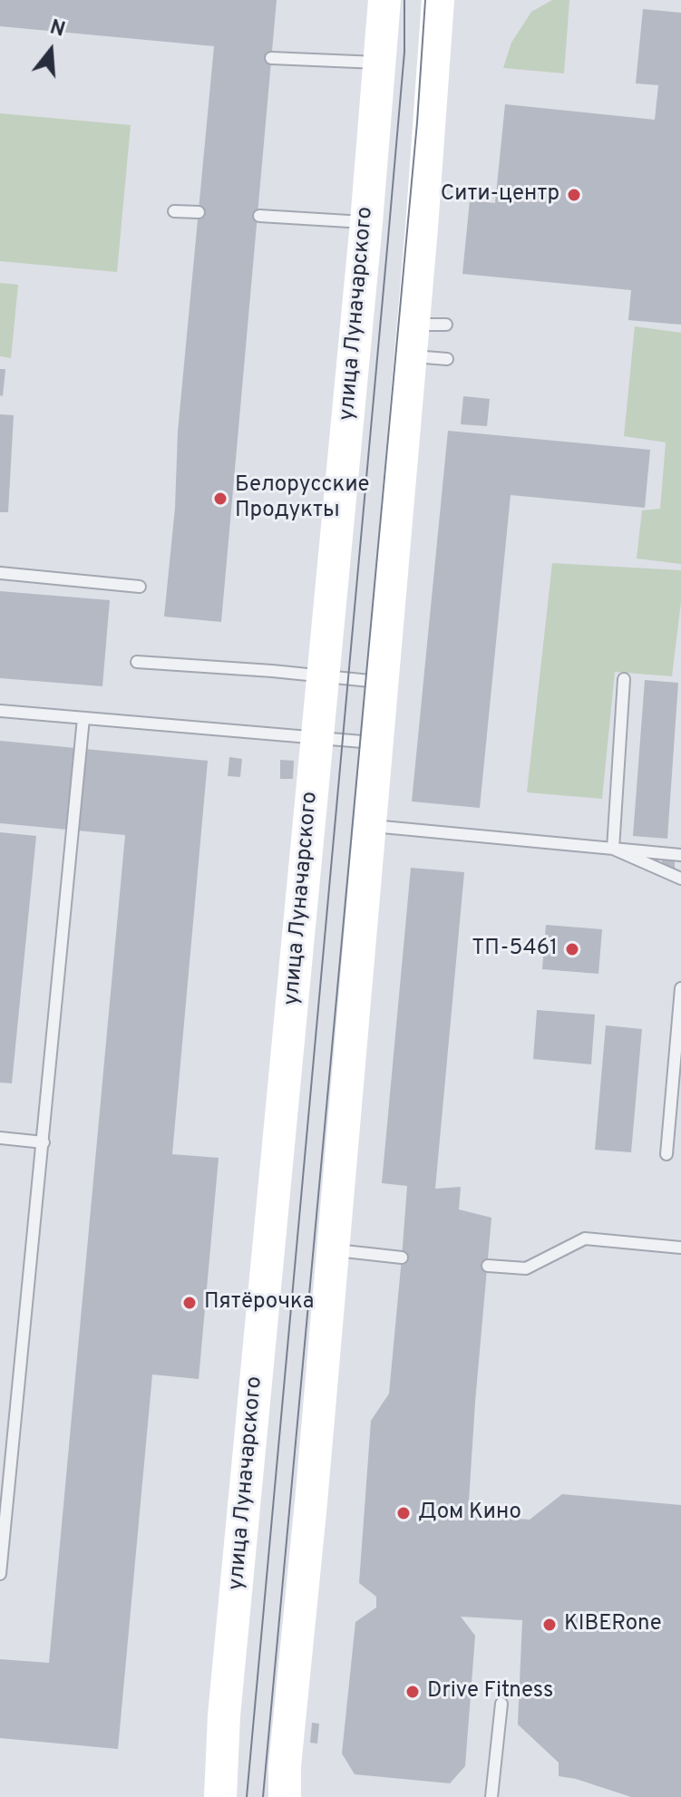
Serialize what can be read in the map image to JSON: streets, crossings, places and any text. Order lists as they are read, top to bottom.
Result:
{
  "streets": {
    "main road": ["улица Луначарского"]
  },
  "places": [
    "Сити-центр",
    "Белорусские Продукты",
    "ТП-5461",
    "Пятёрочка",
    "Дом Кино",
    "KIBERone",
    "Drive Fitness"
  ],
  "north": "top"
}
